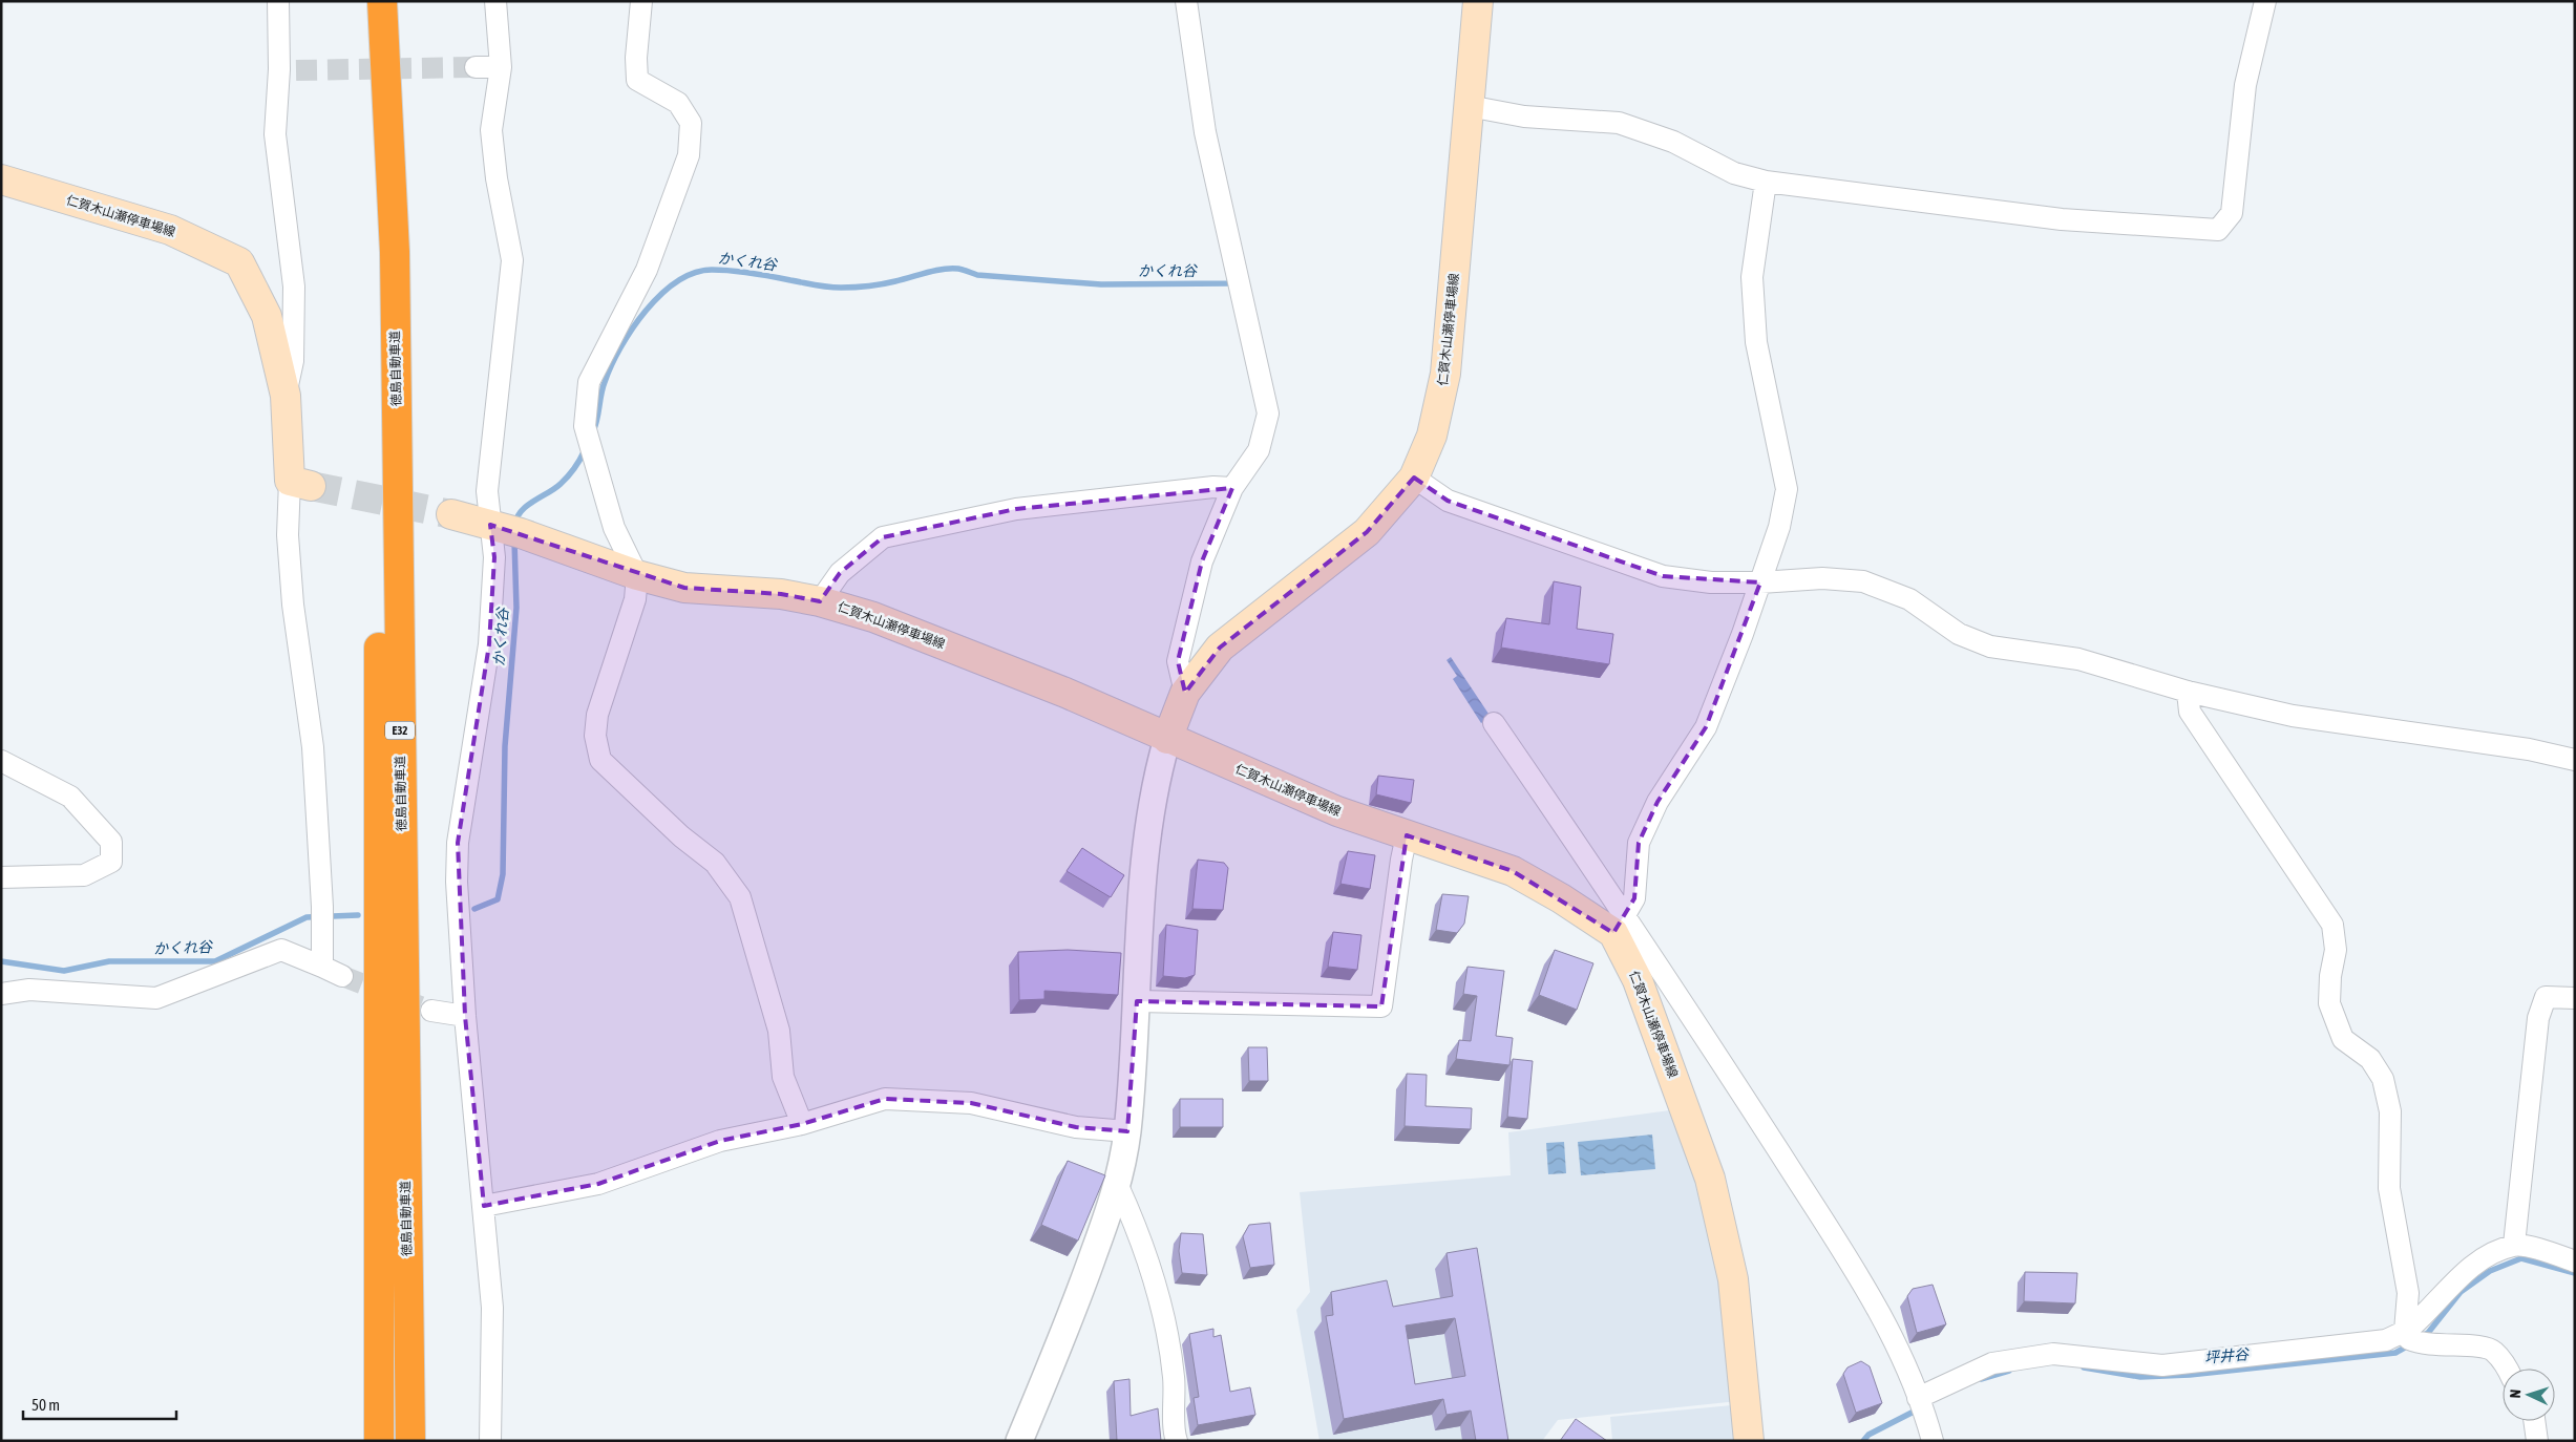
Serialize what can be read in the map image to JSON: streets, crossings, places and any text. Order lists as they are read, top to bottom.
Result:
{
  "streets": {
    "highway": ["徳島自動車道", "E32"],
    "main road": ["仁賀木山瀬停車場線"]
  },
  "water": ["かくれ谷", "坪井谷"],
  "scale_bar": "50 m",
  "north": "left"
}
